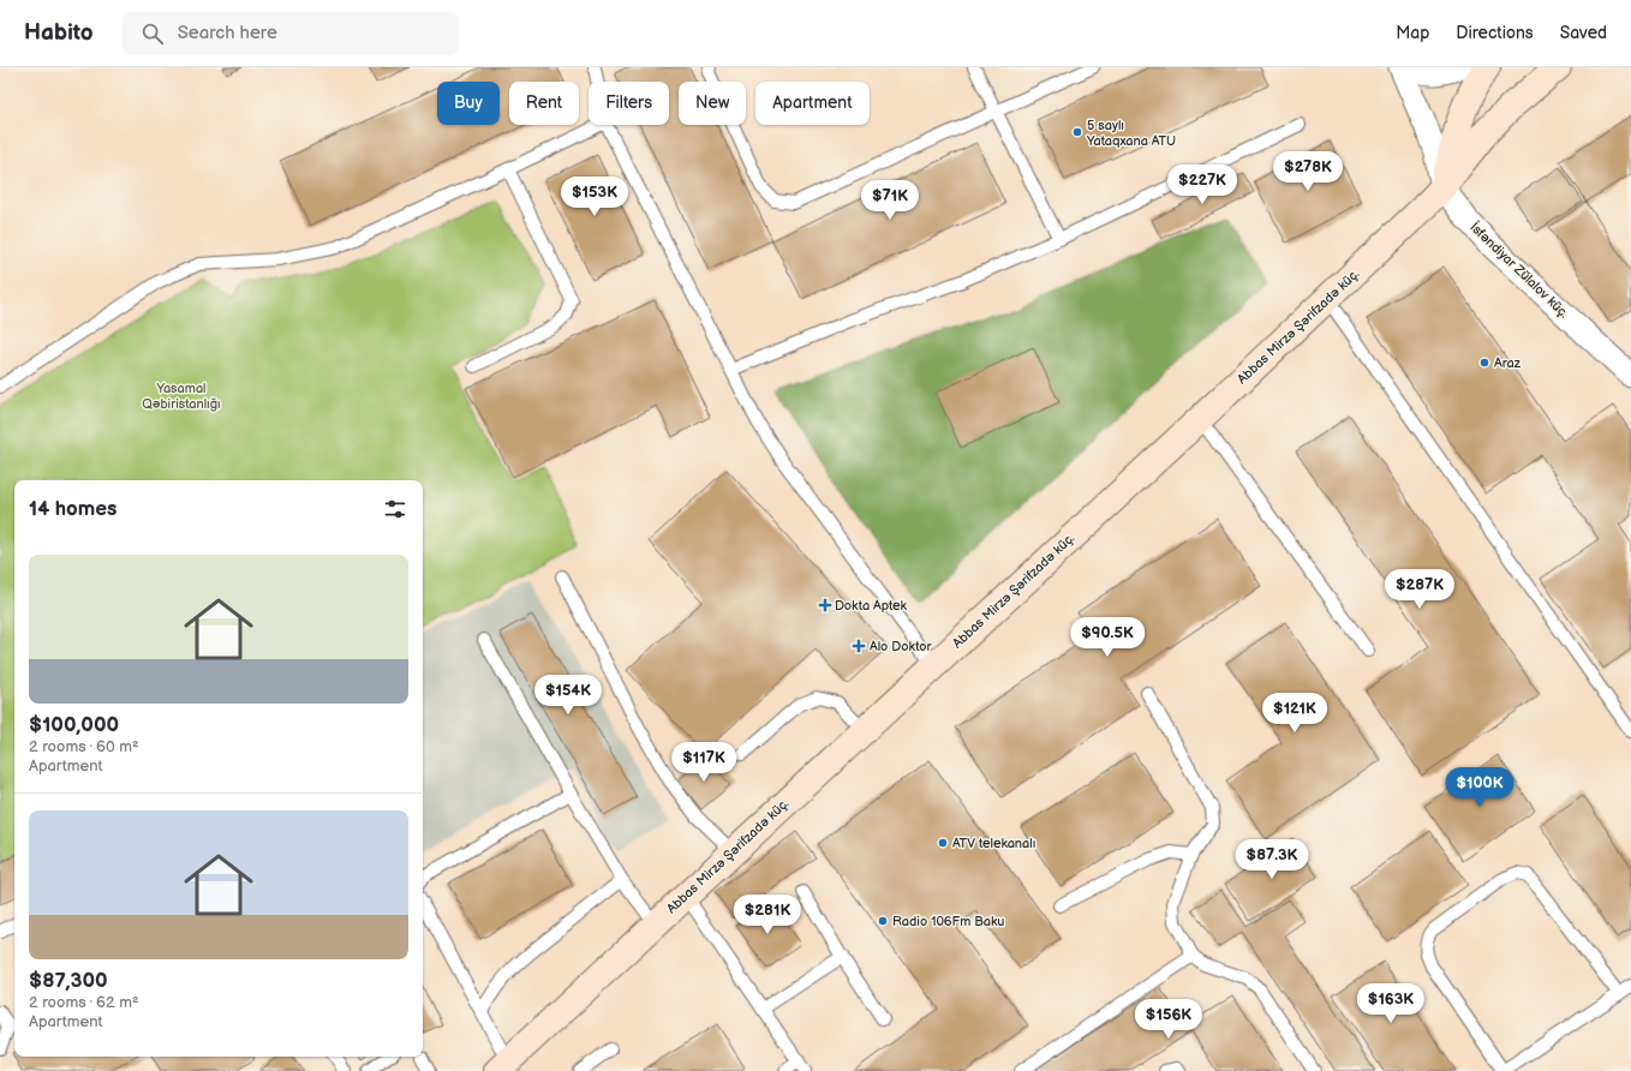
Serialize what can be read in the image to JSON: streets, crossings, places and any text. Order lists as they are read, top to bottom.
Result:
{
  "streets": {
    "main road": ["Abbas Mirzə Şərifzadə küç."],
    "street": ["İsfəndiyar Zülalov küç."]
  },
  "crossings": [
    ["İsfəndiyar Zülalov küç.", "Abbas Mirzə Şərifzadə küç."]
  ],
  "parks": ["Yasamal Qəbiristanlığı"],
  "places": {
    "other": [
      "5 saylı Yataqxana ATU",
      "Araz",
      "ATV telekanalı",
      "Radio 106Fm Baku"
    ],
    "health": ["Dokta Aptek", "Alo Doktor"]
  },
  "page": {
    "header": "Habito",
    "search": "Search here",
    "nav": ["Map", "Directions", "Saved"],
    "chip": [
      "Buy",
      "Rent",
      "Filters",
      "New",
      "Apartment"
    ],
    "price": [
      "$278K",
      "$227K",
      "$153K",
      "$71K",
      "$287K",
      "$90.5K",
      "$154K",
      "$121K",
      "$117K",
      "$100K",
      "$87.3K",
      "$281K",
      "$163K",
      "$156K"
    ],
    "heading": "14 homes",
    "list": [
      {
        "name": "$100,000",
        "note": "2 rooms · 60 m² · Apartment"
      },
      {
        "name": "$87,300",
        "note": "2 rooms · 62 m² · Apartment"
      }
    ]
  }
}
